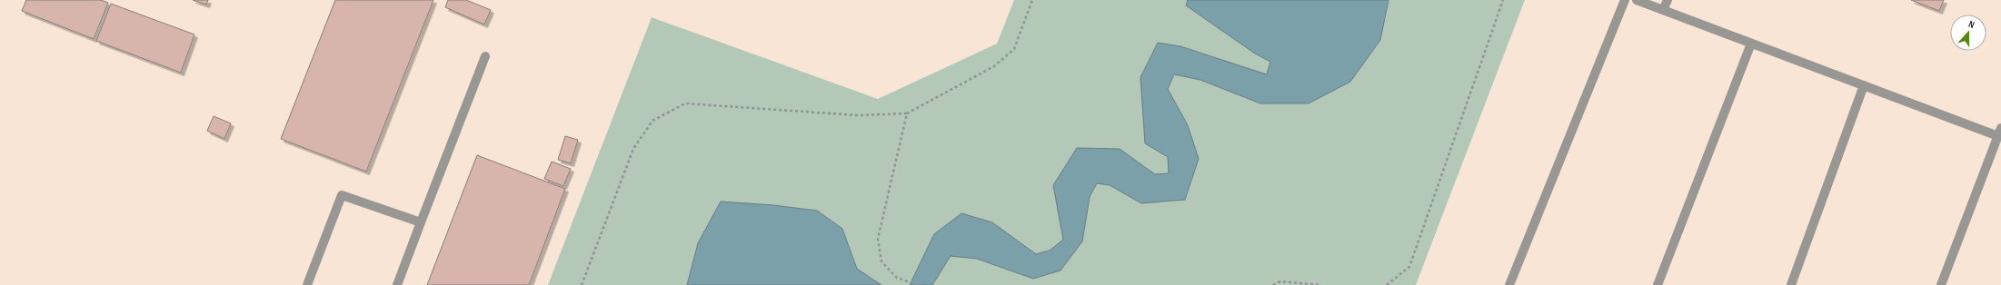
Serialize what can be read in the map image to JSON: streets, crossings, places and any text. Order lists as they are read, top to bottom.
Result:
{
  "north": "top"
}
